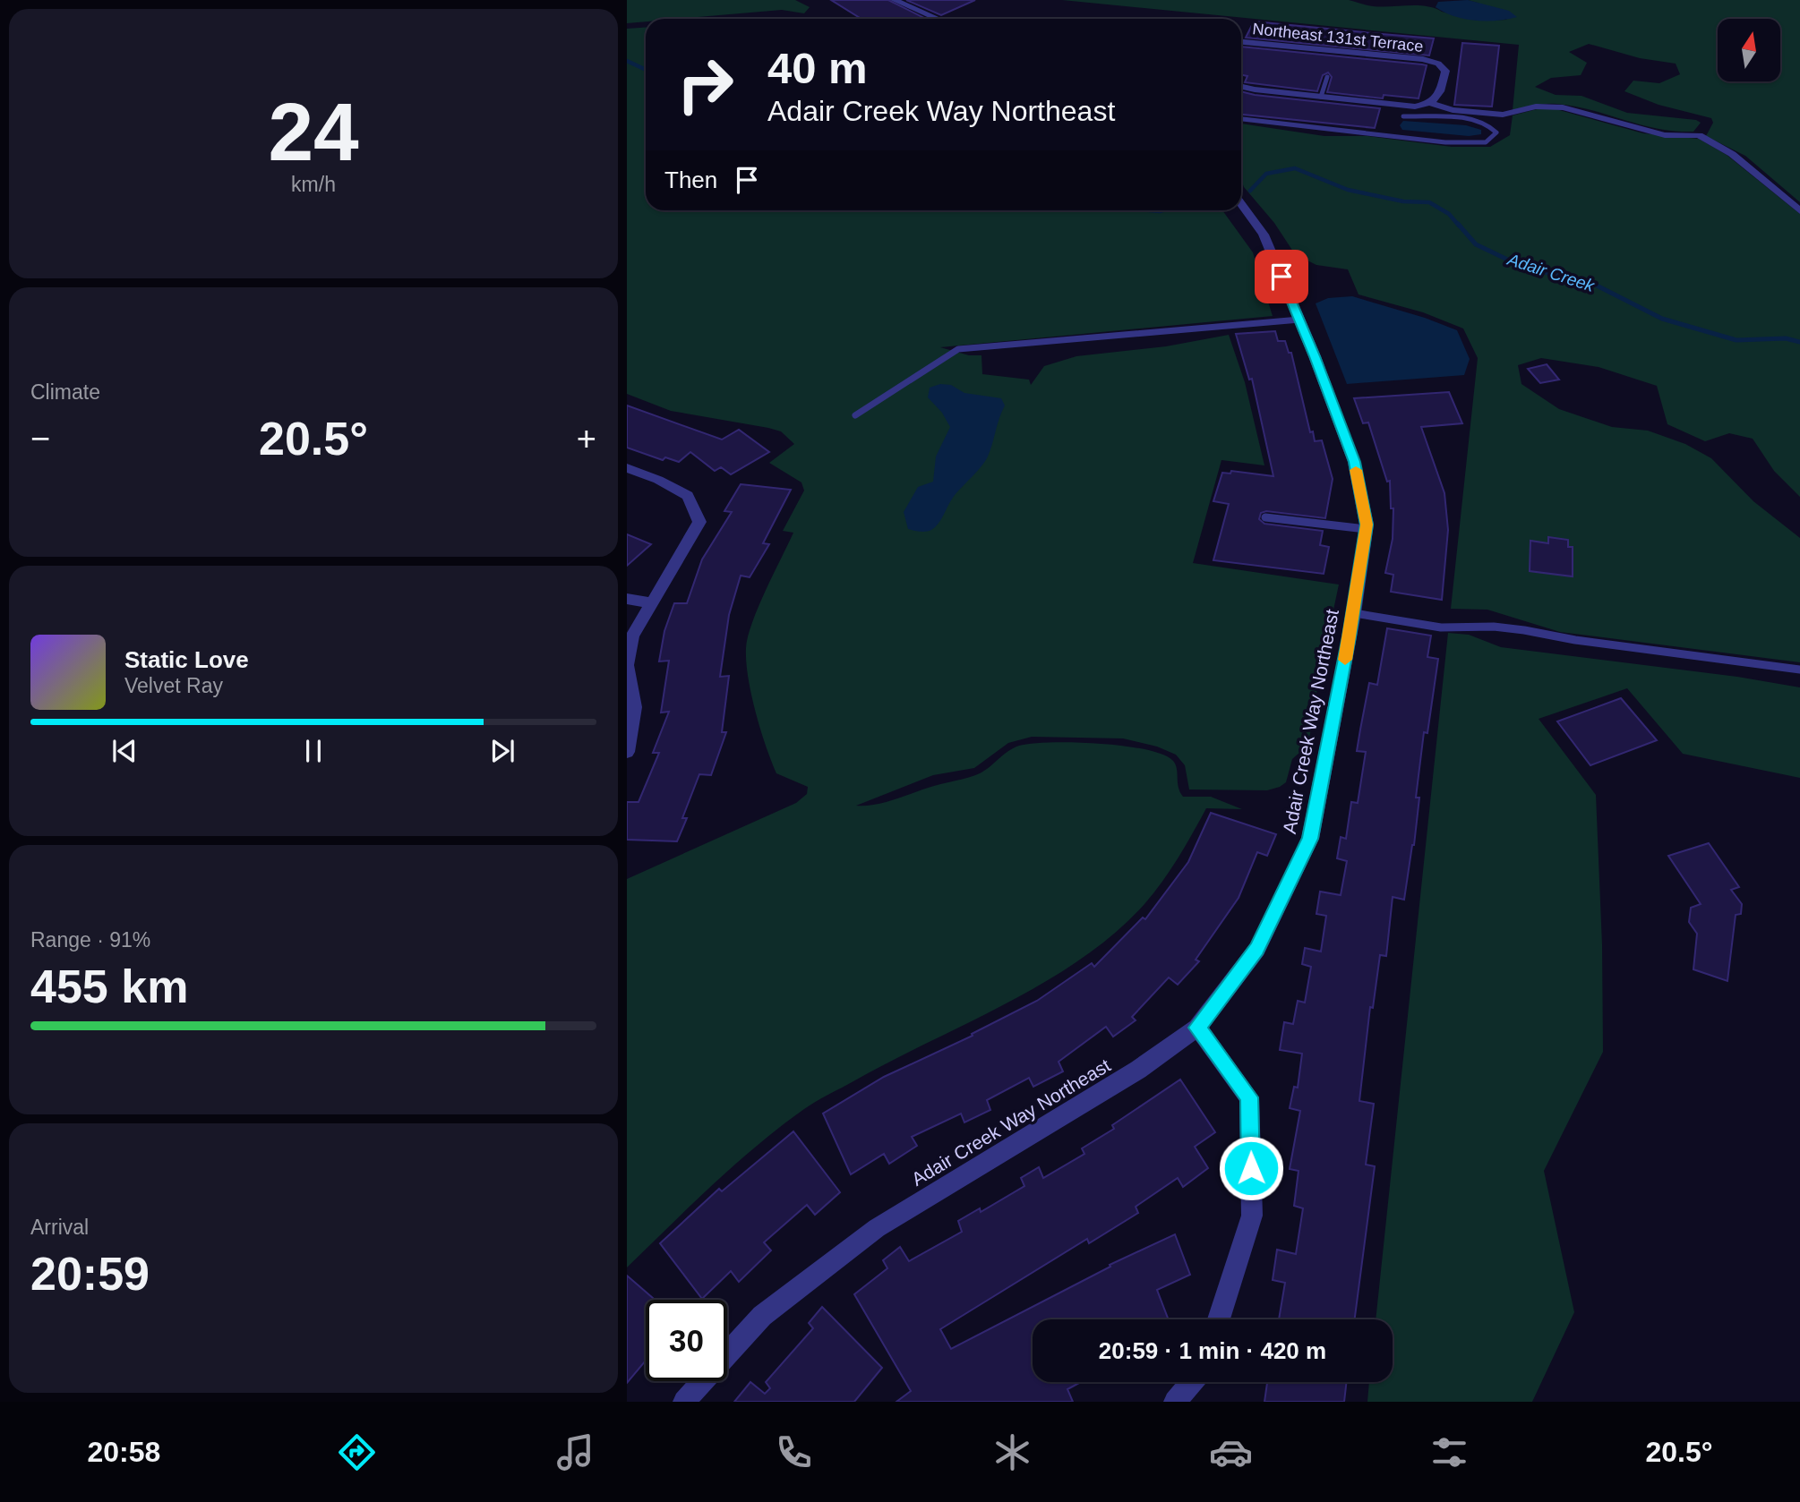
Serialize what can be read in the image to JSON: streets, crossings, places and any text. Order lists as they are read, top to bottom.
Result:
{
  "streets": {
    "street": ["Northeast 131st Terrace", "Adair Creek Way Northeast"]
  },
  "water": ["Adair Creek"],
  "north": "top",
  "page": {
    "tile": [
      ["24", "km/h"],
      "Climate",
      ["Range · 91%", "455 km"],
      ["Arrival", "20:59"]
    ],
    "turn": ["40 m", "Adair Creek Way Northeast"],
    "then": "Then",
    "heat": ["−", "20.5°", "+"],
    "song": ["Static Love", "Velvet Ray"],
    "limit": "30",
    "trip": "20:59 · 1 min · 420 m",
    "tabs": ["20:58", "20.5°"]
  }
}
